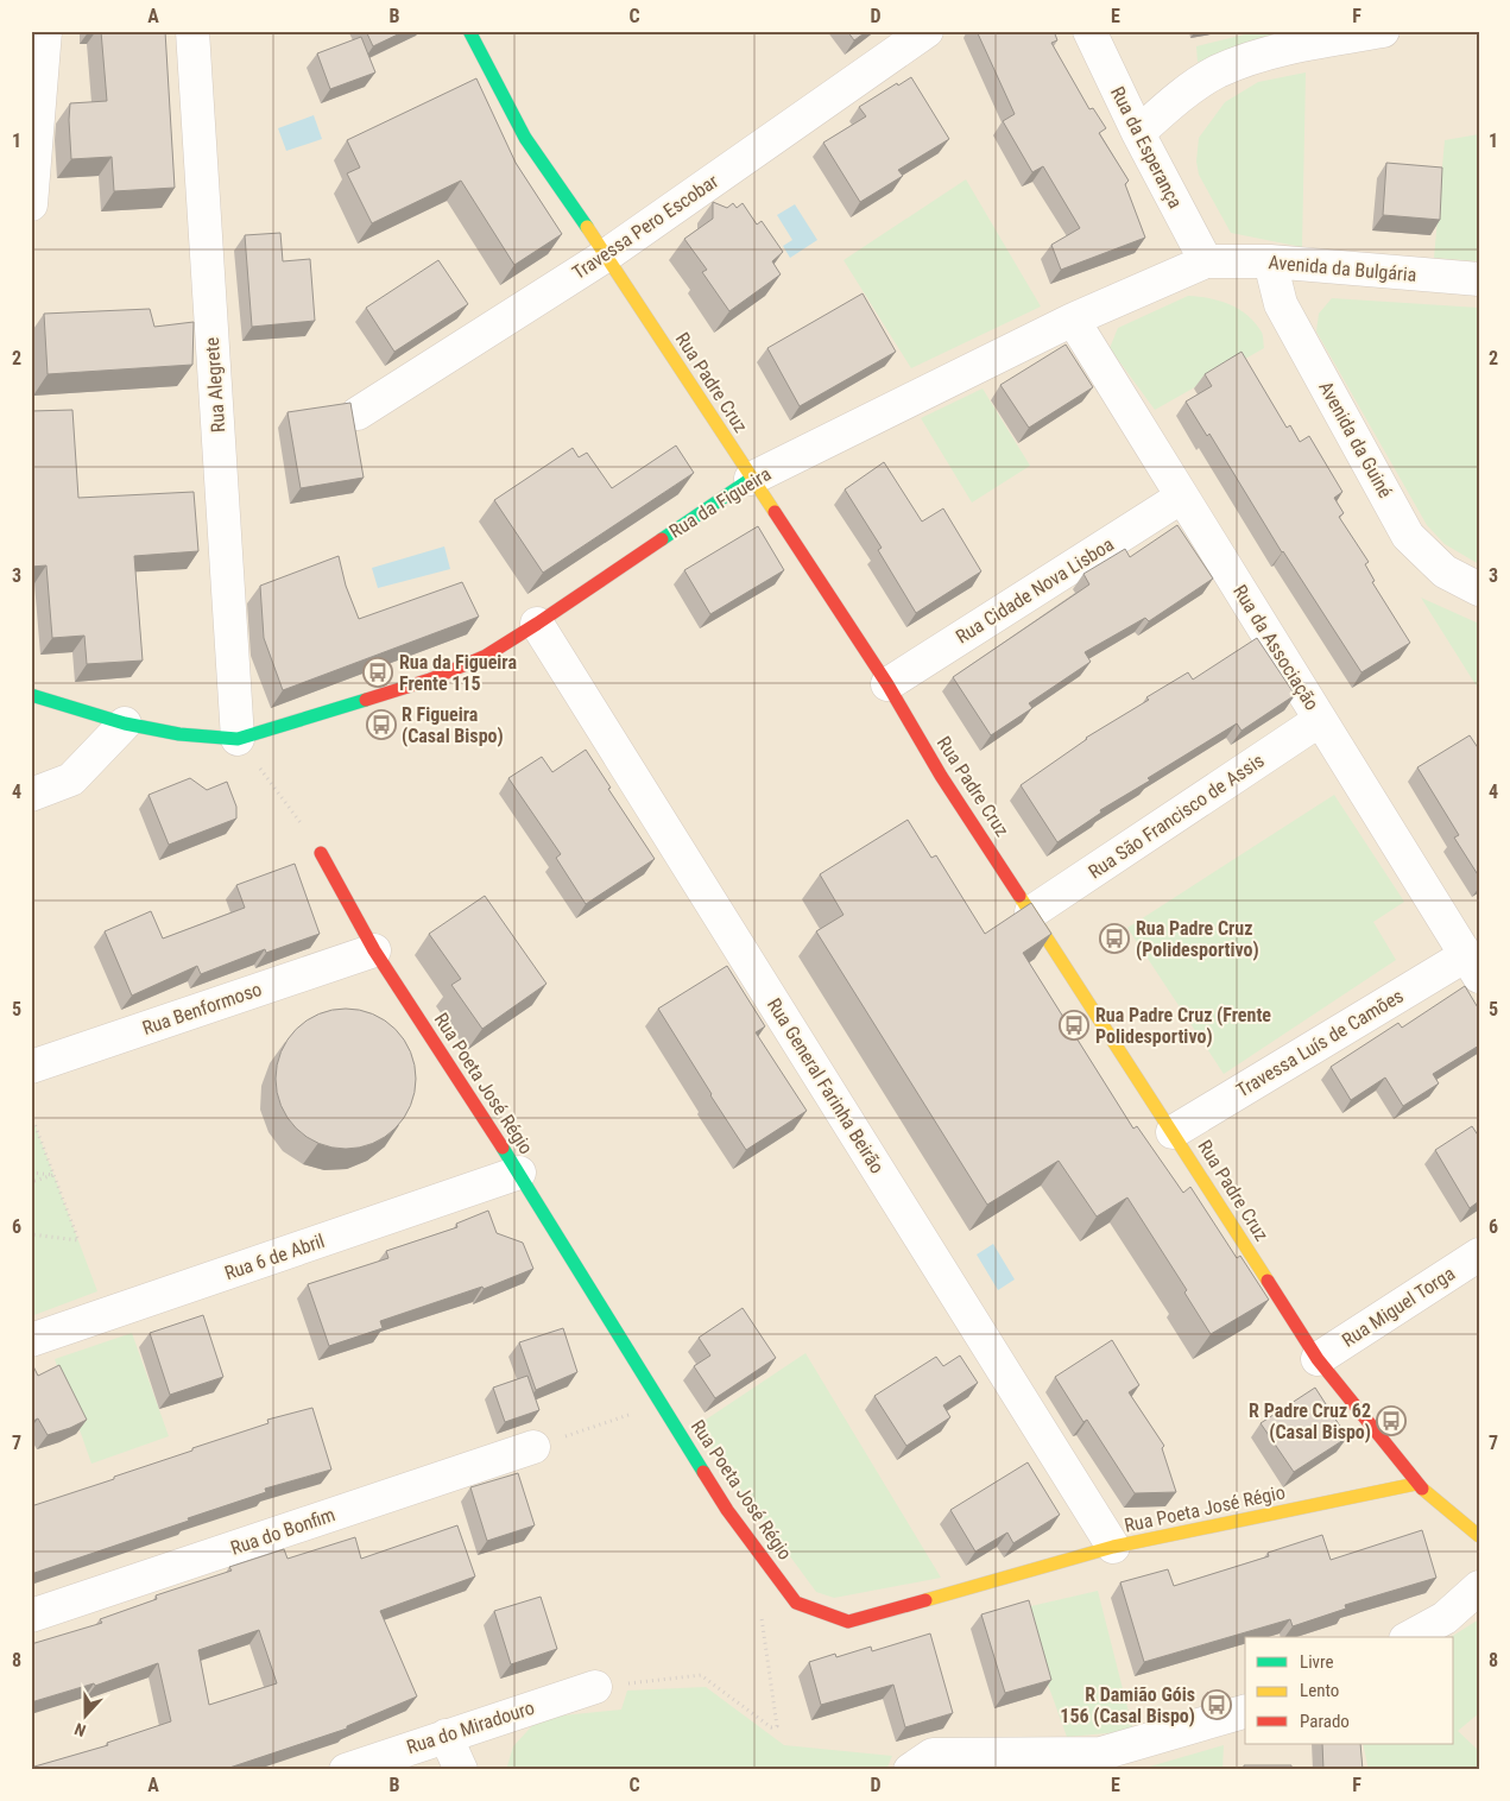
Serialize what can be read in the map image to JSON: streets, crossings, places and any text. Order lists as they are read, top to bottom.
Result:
{
  "streets": {
    "street": [
      "Rua da Esperança",
      "Travessa Pero Escobar",
      "Avenida da Bulgária",
      "Rua Padre Cruz",
      "Rua Alegrete",
      "Avenida da Guiné",
      "Rua da Figueira",
      "Rua Cidade Nova Lisboa",
      "Rua da Associação",
      "Rua São Francisco de Assis",
      "Rua Benformoso",
      "Travessa Luís de Camões",
      "Rua Poeta José Régio",
      "Rua General Farinha Beirão",
      "Rua 6 de Abril",
      "Rua Miguel Torga",
      "Rua do Bonfim",
      "Rua do Miradouro"
    ]
  },
  "crossings": [
    ["Rua da Esperança", "Avenida da Bulgária"],
    ["Rua da Esperança", "Rua da Figueira"],
    ["Travessa Pero Escobar", "Rua Padre Cruz"],
    ["Avenida da Bulgária", "Avenida da Guiné"],
    ["Avenida da Bulgária", "Rua da Figueira"],
    ["Rua Padre Cruz", "Rua da Figueira"],
    ["Rua Padre Cruz", "Rua Cidade Nova Lisboa"],
    ["Rua Padre Cruz", "Rua São Francisco de Assis"],
    ["Rua Padre Cruz", "Travessa Luís de Camões"],
    ["Rua Padre Cruz", "Rua Poeta José Régio"],
    ["Rua Padre Cruz", "Rua Miguel Torga"],
    ["Rua Alegrete", "Rua da Figueira"],
    ["Rua da Figueira", "Rua da Associação"],
    ["Rua da Figueira", "Rua General Farinha Beirão"],
    ["Rua Cidade Nova Lisboa", "Rua da Associação"],
    ["Rua da Associação", "Rua São Francisco de Assis"],
    ["Rua da Associação", "Travessa Luís de Camões"],
    ["Rua Benformoso", "Rua Poeta José Régio"],
    ["Rua Poeta José Régio", "Rua General Farinha Beirão"],
    ["Rua Poeta José Régio", "Rua 6 de Abril"]
  ],
  "places": {
    "bus stop": [
      "Rua da Figueira Frente 115",
      "R Figueira (Casal Bispo)",
      "Rua Padre Cruz (Polidesportivo)",
      "Rua Padre Cruz (Frente Polidesportivo)",
      "R Padre Cruz 62 (Casal Bispo)",
      "R Damião Góis 156 (Casal Bispo)"
    ]
  },
  "legend": ["Livre", "Lento", "Parado"],
  "north": "bottom",
  "grid": {
    "columns": [
      "A",
      "B",
      "C",
      "D",
      "E",
      "F"
    ],
    "rows": [
      "1",
      "2",
      "3",
      "4",
      "5",
      "6",
      "7",
      "8"
    ]
  }
}
